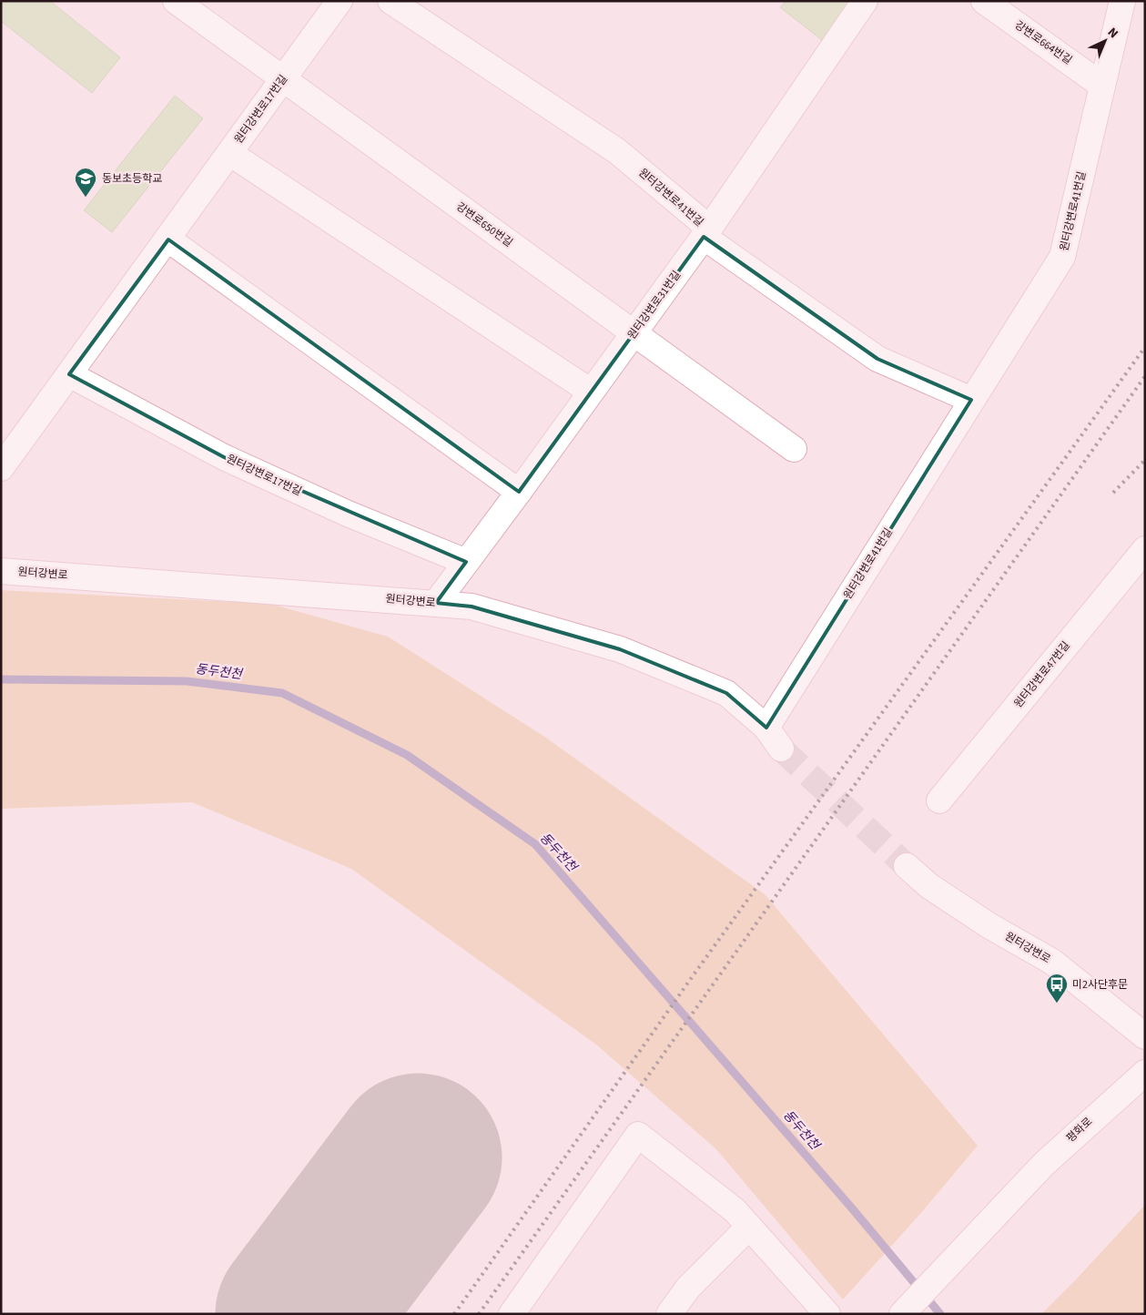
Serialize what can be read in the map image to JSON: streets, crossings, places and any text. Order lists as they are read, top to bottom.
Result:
{
  "streets": {
    "street": [
      "강변로664번길",
      "원터강변로17번길",
      "원터강변로41번길",
      "강변로650번길",
      "원터강변로31번길",
      "원터강변로",
      "원터강변로47번길",
      "평화로"
    ]
  },
  "crossings": [
    ["강변로664번길", "원터강변로41번길"],
    ["원터강변로17번길", "강변로650번길"],
    ["원터강변로17번길", "원터강변로31번길"],
    ["원터강변로41번길", "원터강변로31번길"],
    ["원터강변로41번길", "원터강변로"],
    ["강변로650번길", "원터강변로31번길"],
    ["원터강변로31번길", "원터강변로"]
  ],
  "water": ["동두천천"],
  "places": {
    "school or university": ["동보초등학교"],
    "bus stop": ["미2사단후문"]
  },
  "north": "top right"
}
